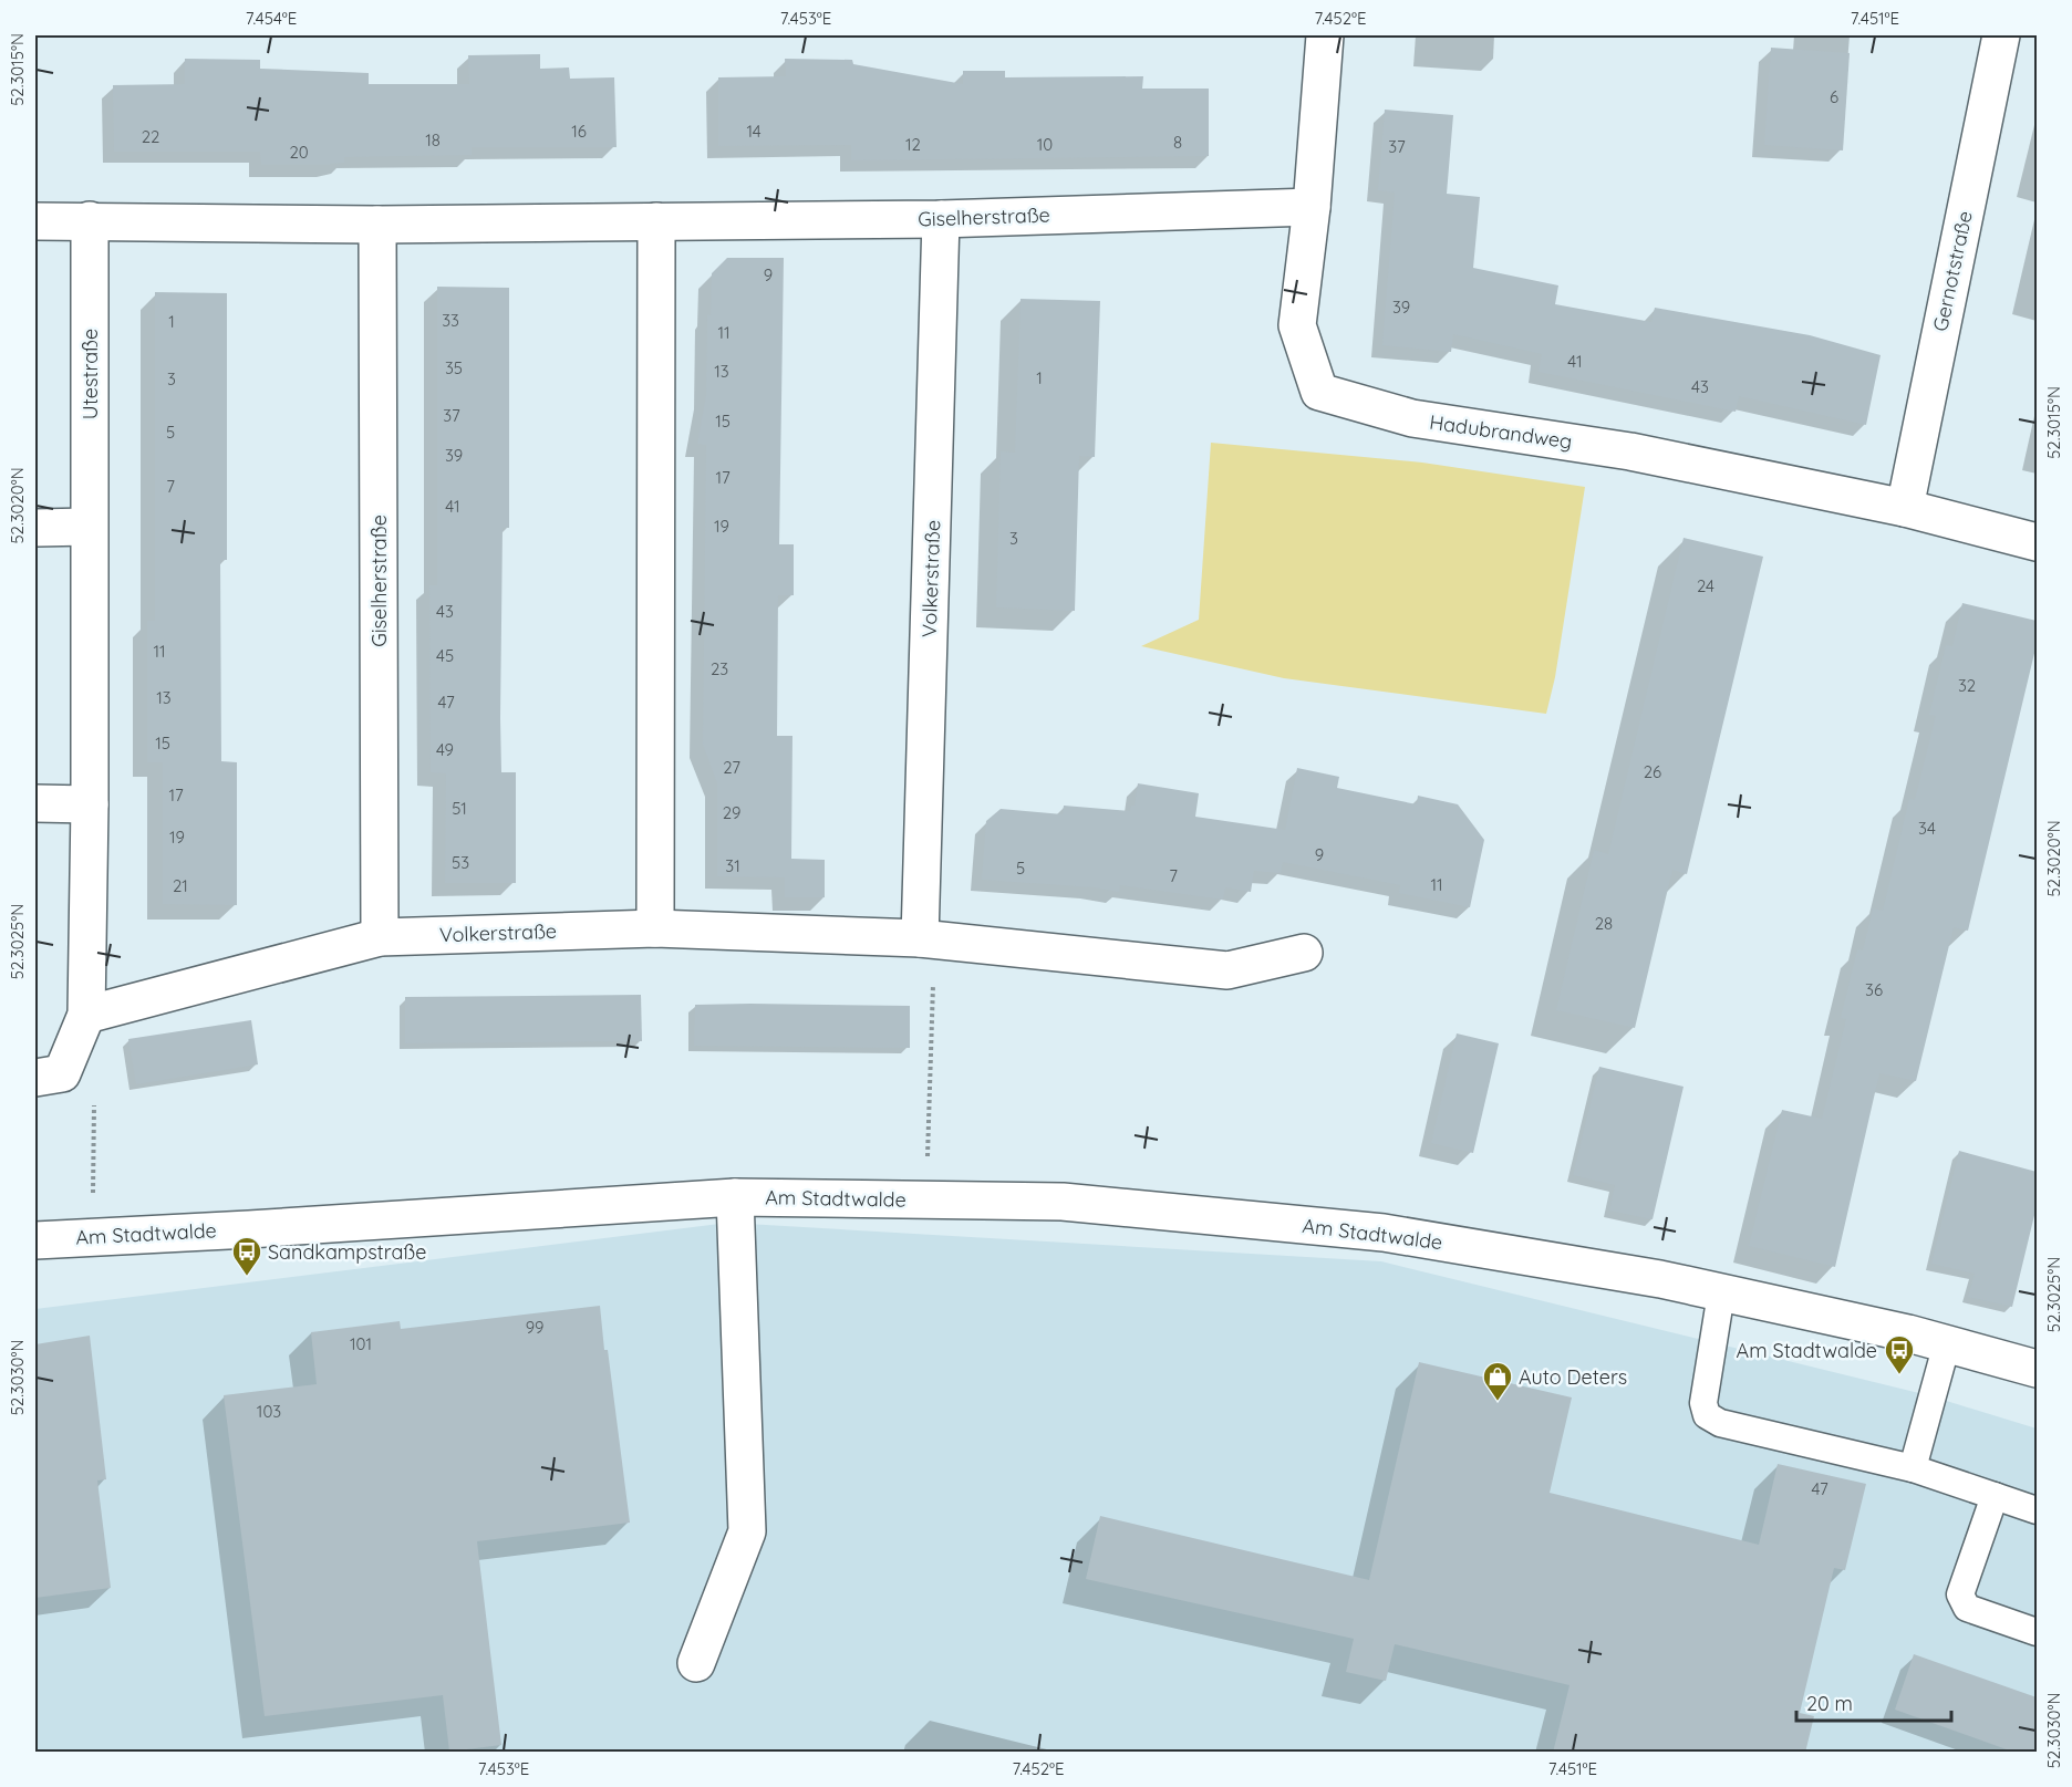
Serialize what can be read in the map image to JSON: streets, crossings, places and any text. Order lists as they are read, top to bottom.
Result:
{
  "streets": {
    "street": [
      "Giselherstraße",
      "Gernotstraße",
      "Utestraße",
      "Hadubrandweg",
      "Volkerstraße",
      "Am Stadtwalde"
    ]
  },
  "crossings": [
    ["Giselherstraße", "Utestraße"],
    ["Giselherstraße", "Hadubrandweg"],
    ["Giselherstraße", "Volkerstraße"],
    ["Gernotstraße", "Hadubrandweg"],
    ["Utestraße", "Volkerstraße"]
  ],
  "places": {
    "bus stop": ["Sandkampstraße", "Am Stadtwalde"],
    "shop": ["Auto Deters"]
  },
  "house_numbers": [
    "6",
    "16",
    "14",
    "22",
    "18",
    "8",
    "12",
    "10",
    "37",
    "20",
    "9",
    "39",
    "33",
    "1",
    "11",
    "41",
    "35",
    "13",
    "1",
    "3",
    "43",
    "37",
    "15",
    "5",
    "39",
    "17",
    "7",
    "41",
    "19",
    "3",
    "24",
    "43",
    "11",
    "45",
    "23",
    "32",
    "13",
    "47",
    "15",
    "49",
    "27",
    "26",
    "17",
    "51",
    "29",
    "34",
    "19",
    "9",
    "53",
    "31",
    "5",
    "7",
    "11",
    "21",
    "28",
    "36",
    "99",
    "101",
    "103",
    "47"
  ],
  "scale_bar": "20 m",
  "coordinates": [
    "7.454°E",
    "7.453°E",
    "7.452°E",
    "7.451°E",
    "52.3015°N",
    "52.3020°N",
    "52.3025°N",
    "52.3030°N"
  ]
}
